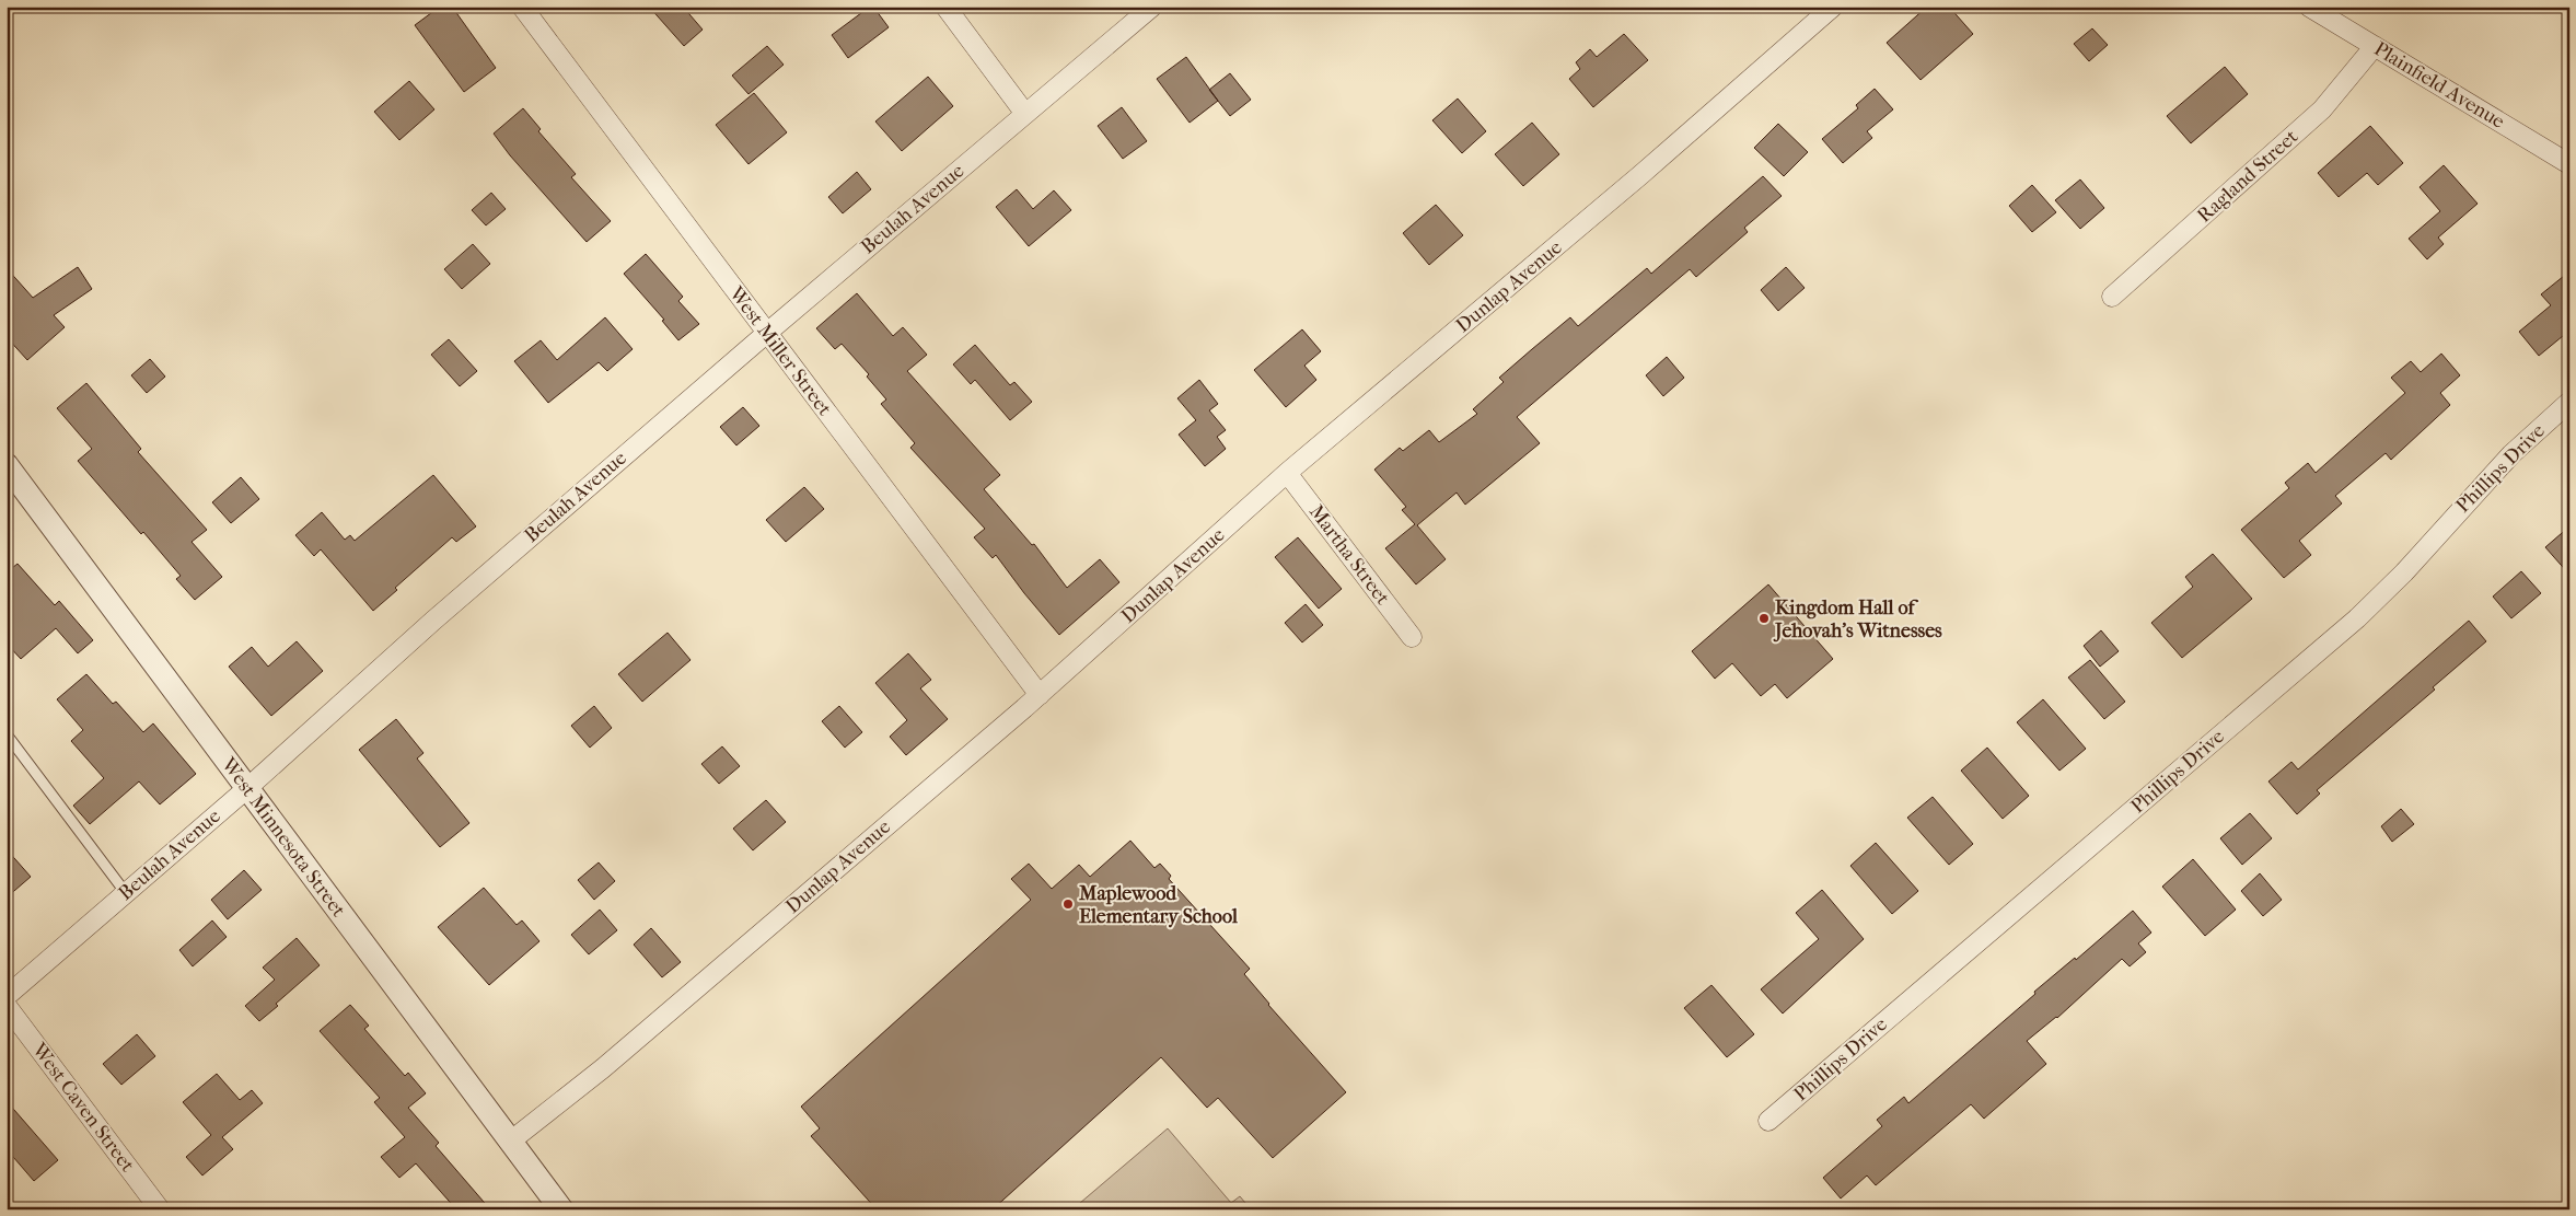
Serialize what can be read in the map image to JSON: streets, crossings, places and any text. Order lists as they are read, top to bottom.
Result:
{
  "streets": {
    "street": [
      "Plainfield Avenue",
      "Ragland Street",
      "Beulah Avenue",
      "Dunlap Avenue",
      "West Miller Street",
      "Phillips Drive",
      "Martha Street",
      "West Minnesota Street",
      "West Caven Street"
    ]
  },
  "crossings": [
    ["Plainfield Avenue", "Ragland Street"],
    ["Beulah Avenue", "West Miller Street"],
    ["Beulah Avenue", "West Minnesota Street"],
    ["Dunlap Avenue", "West Miller Street"],
    ["Dunlap Avenue", "Martha Street"],
    ["Dunlap Avenue", "West Minnesota Street"]
  ],
  "places": ["Kingdom Hall of Jehovah's Witnesses", "Maplewood Elementary School"]
}
